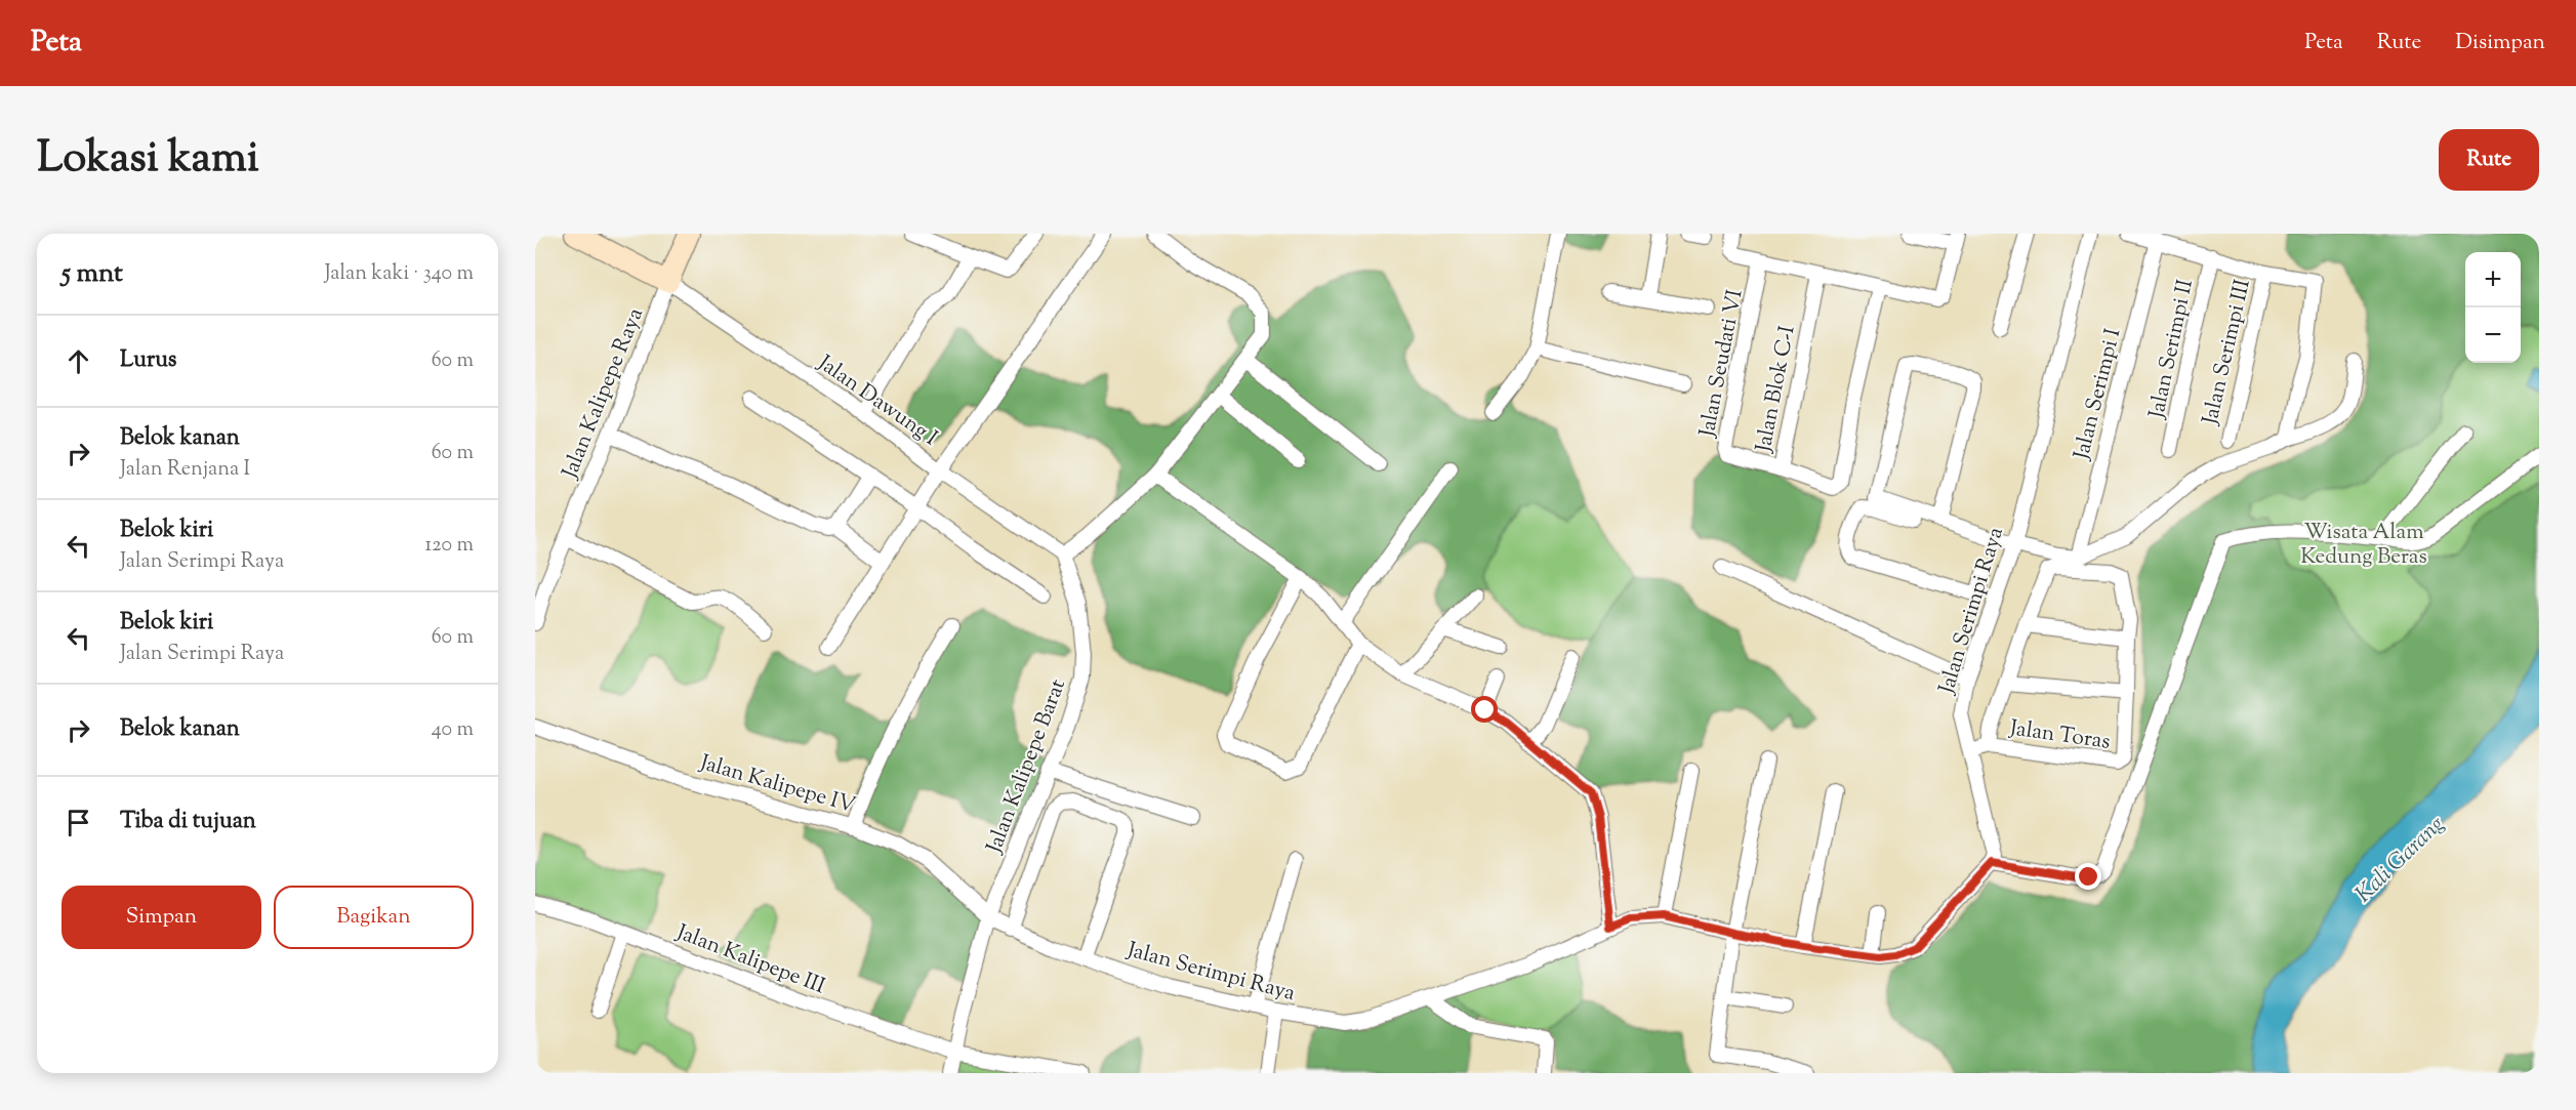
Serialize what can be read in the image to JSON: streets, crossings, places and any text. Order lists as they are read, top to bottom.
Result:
{
  "streets": {
    "street": [
      "Jalan Serimpi II",
      "Jalan Serimpi III",
      "Jalan Seudati VI",
      "Jalan Blok C-I",
      "Jalan Kalipepe Raya",
      "Jalan Serimpi I",
      "Jalan Dawung I",
      "Jalan Serimpi Raya",
      "Jalan Toras",
      "Jalan Kalipepe Barat",
      "Jalan Kalipepe IV",
      "Jalan Kalipepe III"
    ]
  },
  "crossings": [
    ["Jalan Seudati VI", "Jalan Blok C-I"],
    ["Jalan Kalipepe Raya", "Jalan Dawung I"],
    ["Jalan Dawung I", "Jalan Kalipepe Barat"],
    ["Jalan Serimpi Raya", "Jalan Toras"],
    ["Jalan Serimpi Raya", "Jalan Kalipepe Barat"],
    ["Jalan Serimpi Raya", "Jalan Kalipepe IV"],
    ["Jalan Kalipepe Barat", "Jalan Kalipepe IV"]
  ],
  "water": ["Kali Garang"],
  "parks": ["Wisata Alam Kedung Beras"],
  "page": {
    "header": "Peta",
    "nav": ["Peta", "Rute", "Disimpan"],
    "title": "Lokasi kami",
    "buttons": [
      "Rute",
      ["Simpan", "Bagikan"]
    ],
    "heading": ["5 mnt", "Jalan kaki · 340 m"],
    "map_buttons": ["+", "−"],
    "list": [
      ["Lurus", "60 m"],
      ["Belok kanan", "Jalan Renjana I", "60 m"],
      ["Belok kiri", "Jalan Serimpi Raya", "120 m"],
      ["Belok kiri", "Jalan Serimpi Raya", "60 m"],
      ["Belok kanan", "40 m"],
      "Tiba di tujuan"
    ]
  }
}
